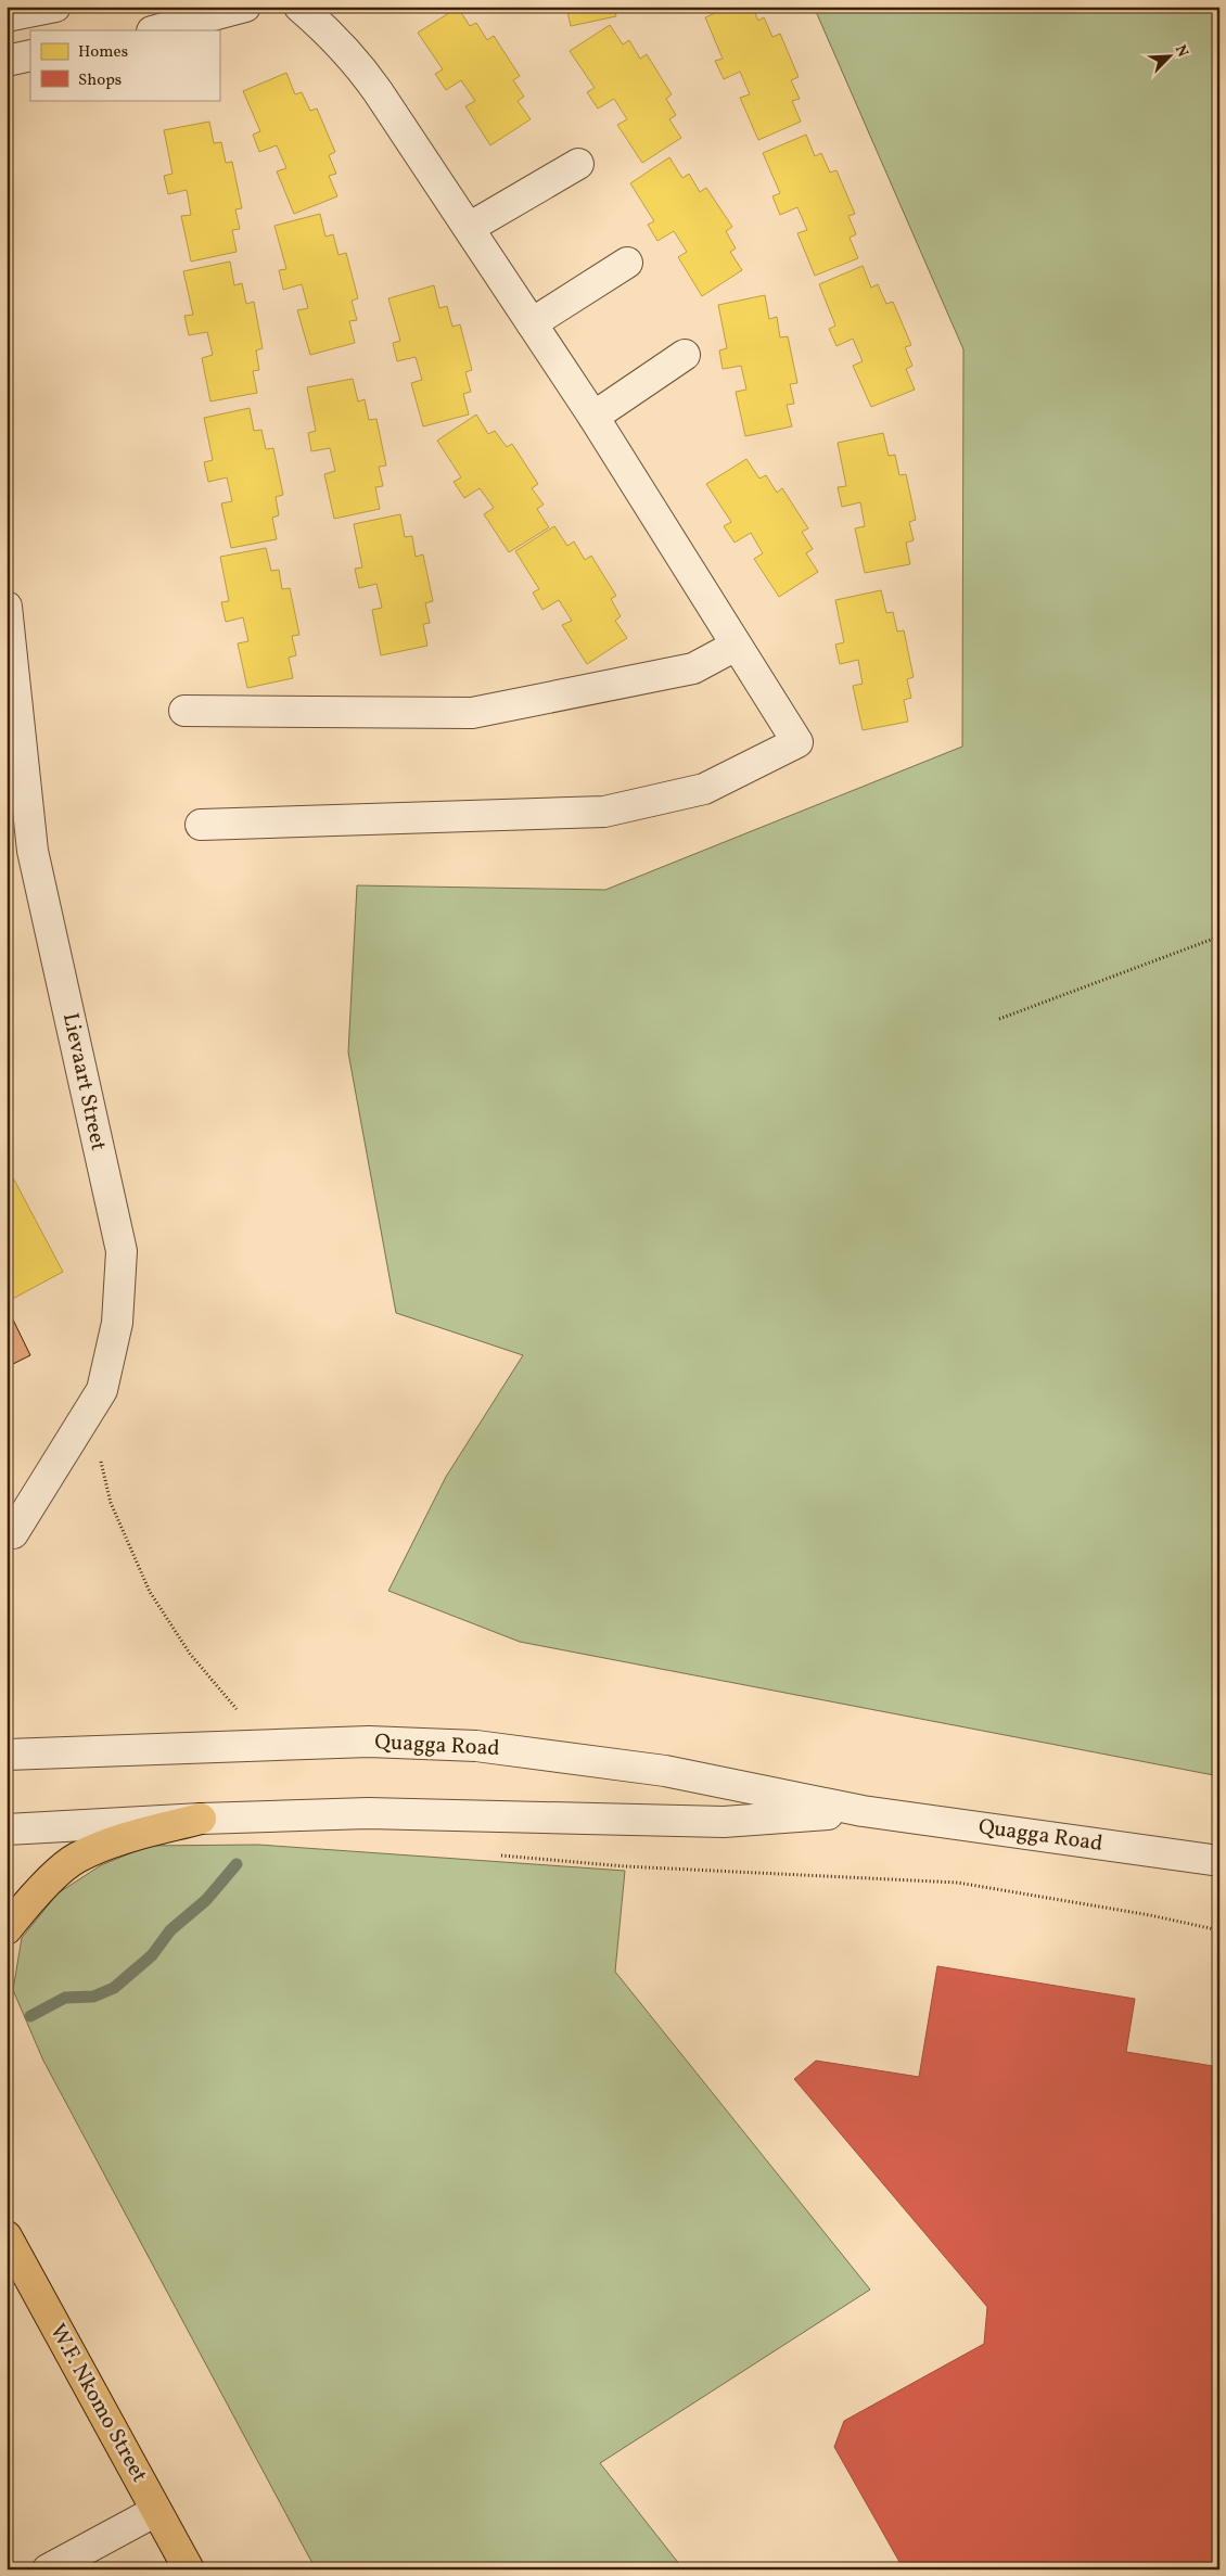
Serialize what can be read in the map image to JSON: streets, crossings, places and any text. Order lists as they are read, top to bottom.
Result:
{
  "streets": {
    "main road": ["W.F. Nkomo Street"],
    "street": ["Lievaart Street", "Quagga Road"]
  },
  "legend": ["Homes", "Shops"],
  "north": "top right"
}
